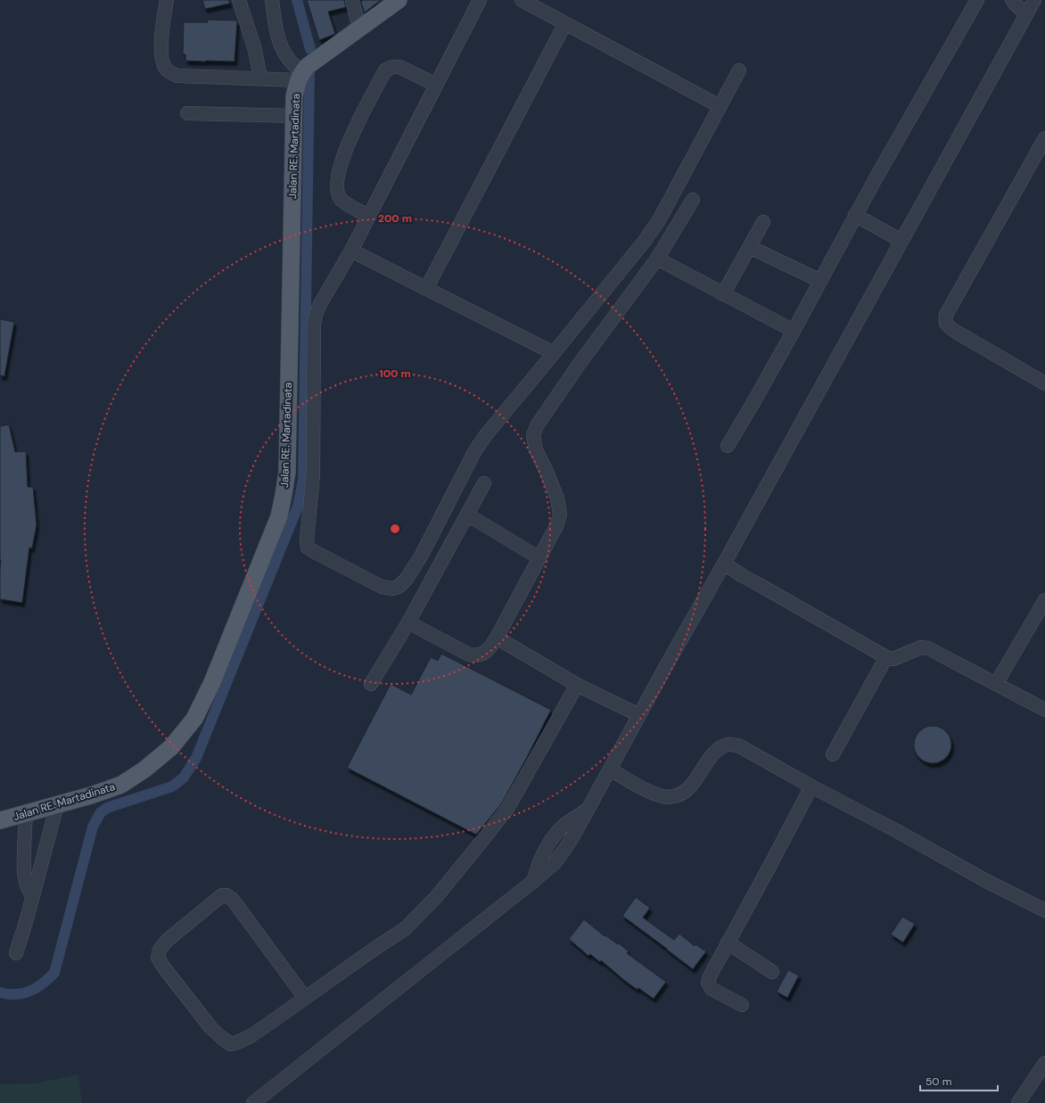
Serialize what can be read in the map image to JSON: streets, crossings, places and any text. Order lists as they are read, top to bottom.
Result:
{
  "streets": {
    "main road": ["Jalan RE. Martadinata"]
  },
  "scale_bar": "50 m",
  "rings": ["200 m", "100 m"]
}
